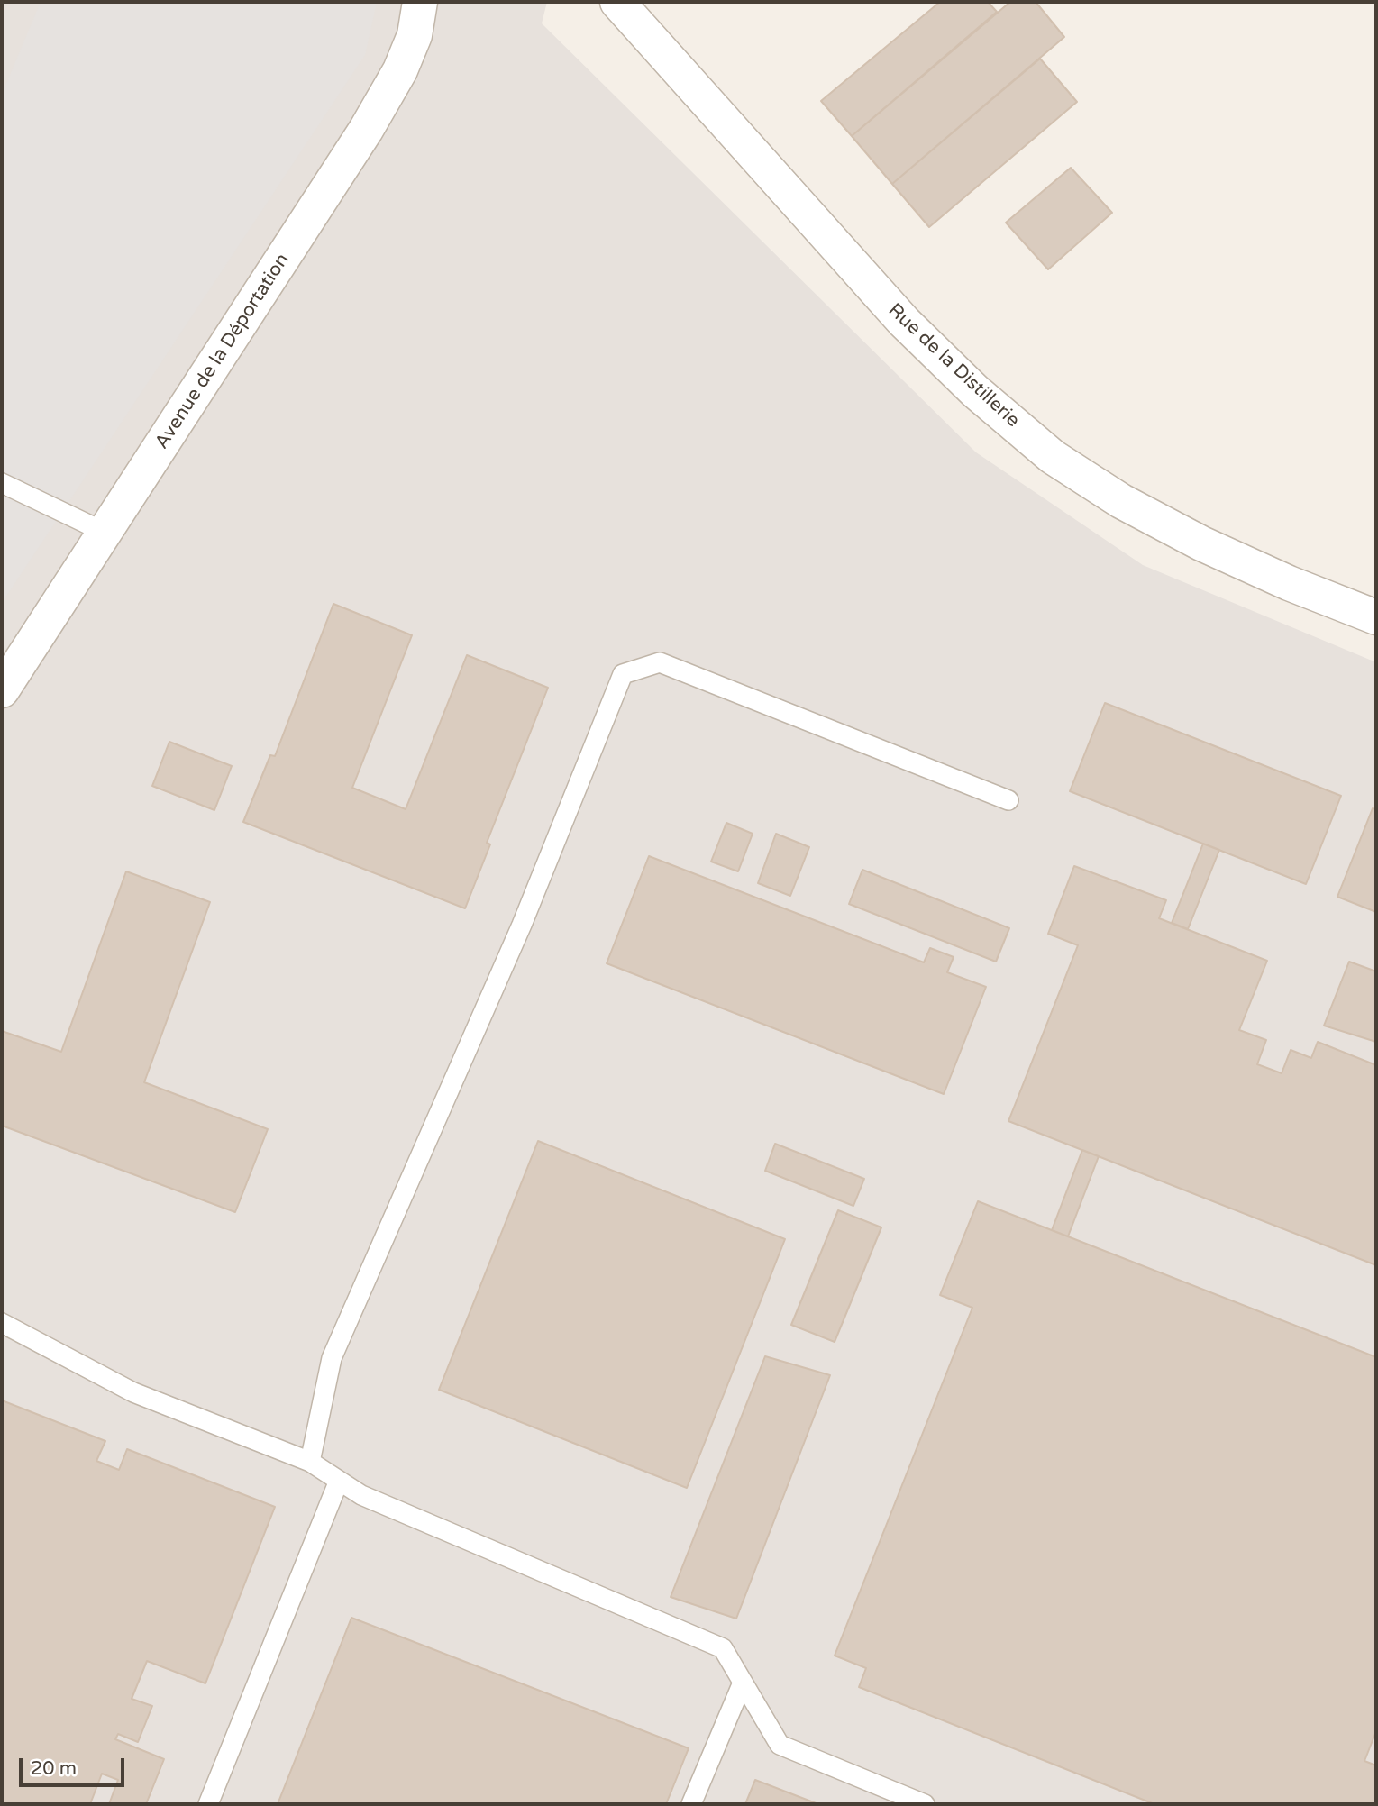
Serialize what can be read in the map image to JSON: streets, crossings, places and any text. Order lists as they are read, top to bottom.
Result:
{
  "streets": {
    "street": ["Avenue de la Déportation", "Rue de la Distillerie"]
  },
  "scale_bar": "20 m"
}
